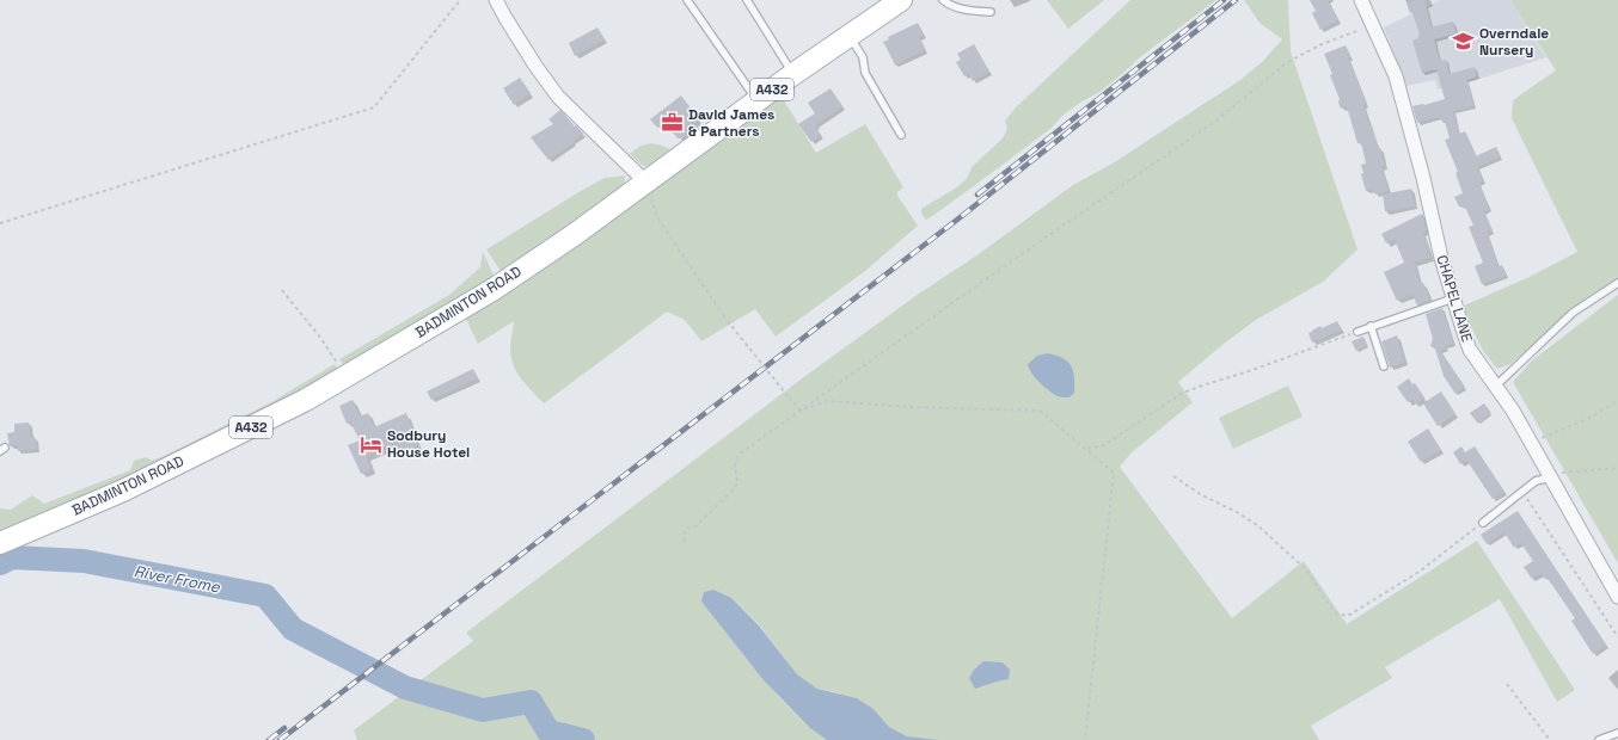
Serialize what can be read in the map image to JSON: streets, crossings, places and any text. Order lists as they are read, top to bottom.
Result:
{
  "streets": {
    "main road": ["A432", "BADMINTON ROAD"],
    "street": ["CHAPEL LANE"]
  },
  "water": ["River Frome"],
  "places": {
    "school or university": ["Overndale Nursery"],
    "office": ["David James & Partners"],
    "hotel": ["Sodbury House Hotel"]
  }
}
